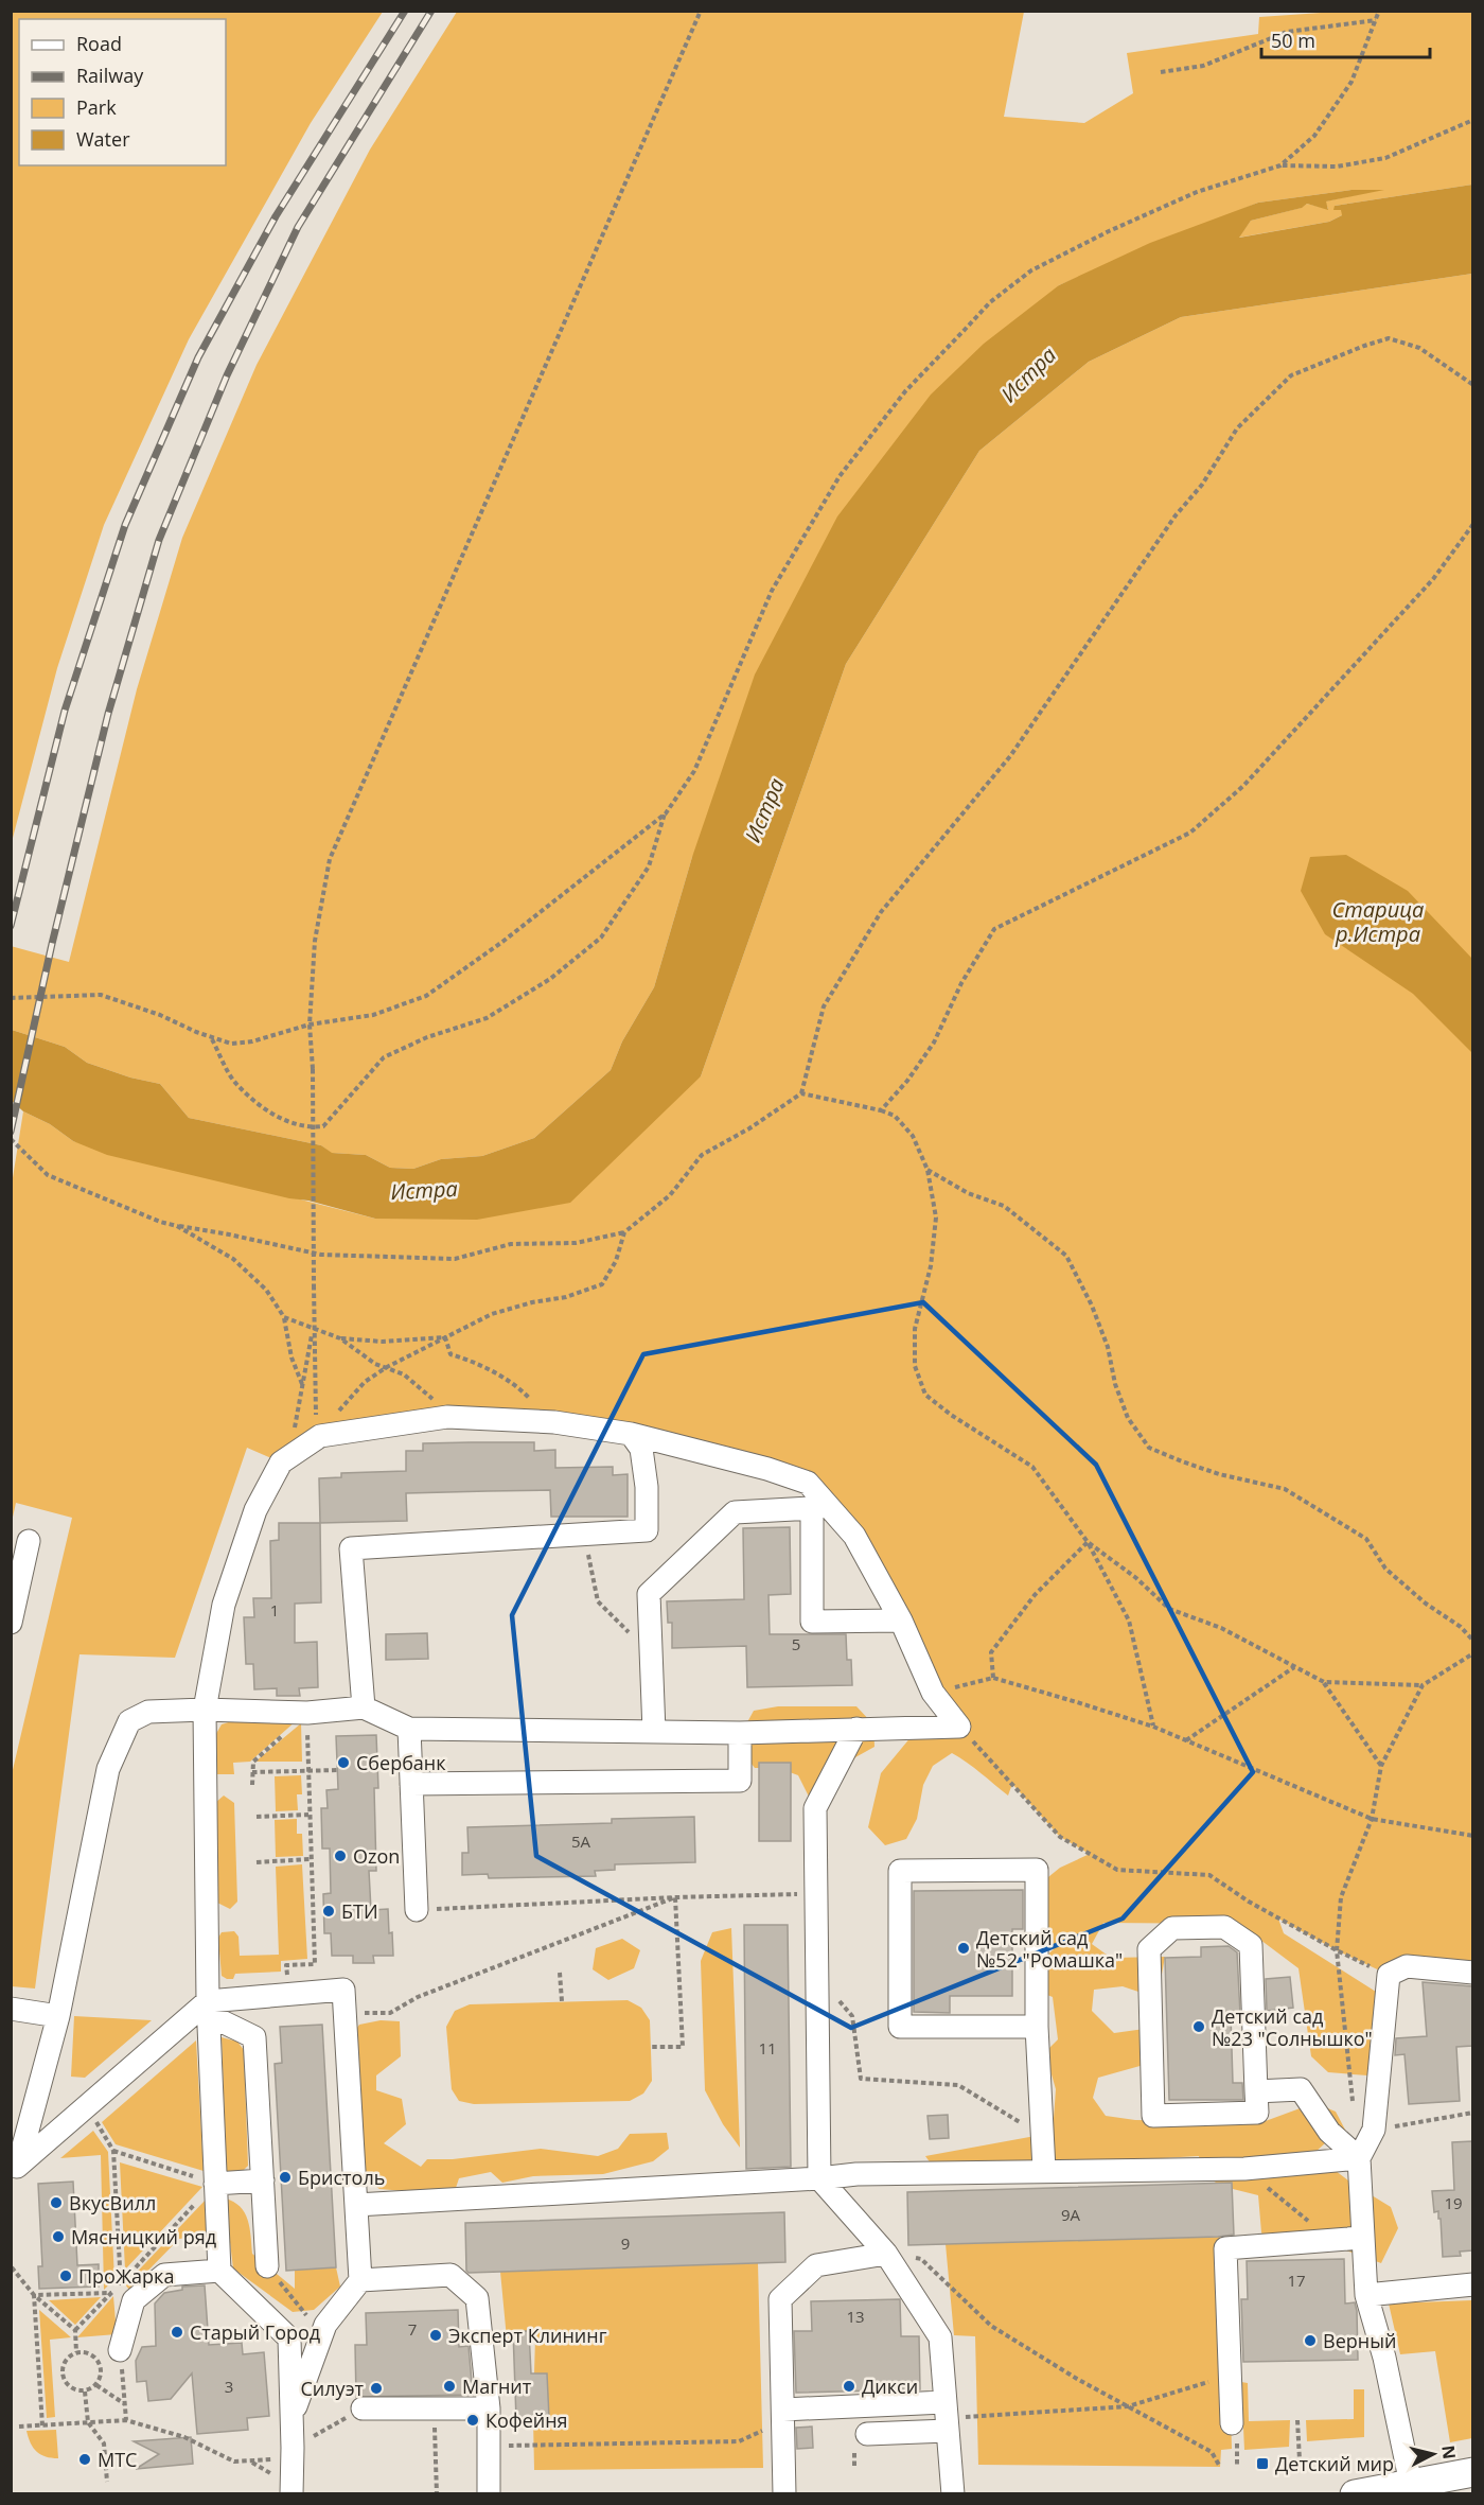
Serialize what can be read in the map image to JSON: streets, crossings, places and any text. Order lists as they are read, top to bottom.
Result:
{
  "water": ["Истра", "Старица р.Истра"],
  "places": {
    "other": [
      "Сбербанк",
      "Ozon",
      "БТИ",
      "Детский сад №52 \"Ромашка\"",
      "Детский сад №23 \"Солнышко\"",
      "Бристоль",
      "ВкусВилл",
      "Мясницкий ряд",
      "ПроЖарка",
      "Старый Город",
      "Эксперт Клининг",
      "Верный",
      "Магнит",
      "Дикси",
      "Силуэт",
      "Кофейня",
      "МТС"
    ],
    "transit": ["Детский мир"]
  },
  "house_numbers": [
    "1",
    "5",
    "5А",
    "11",
    "19",
    "9А",
    "9",
    "17",
    "13",
    "7",
    "3"
  ],
  "legend": [
    "Road",
    "Railway",
    "Park",
    "Water"
  ],
  "scale_bar": "50 m",
  "north": "right"
}
